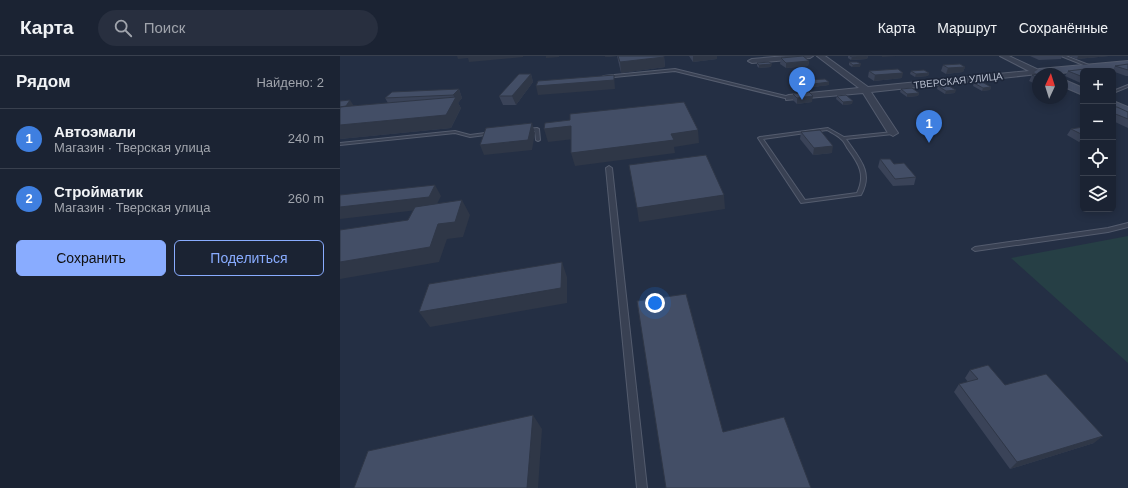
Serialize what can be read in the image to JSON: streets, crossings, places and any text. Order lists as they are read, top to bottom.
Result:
{
  "streets": {
    "main road": ["ТВЕРСКАЯ УЛИЦА"]
  },
  "north": "top",
  "page": {
    "header": "Карта",
    "search": "Поиск",
    "nav": ["Карта", "Маршрут", "Сохранённые"],
    "heading": ["Рядом", "Найдено: 2"],
    "pins": ["2", "1"],
    "map_buttons": ["+", "−"],
    "list": [
      {
        "mark": "1",
        "name": "Автоэмали",
        "note": "Магазин · Тверская улица",
        "value": "240 m"
      },
      {
        "mark": "2",
        "name": "Стройматик",
        "note": "Магазин · Тверская улица",
        "value": "260 m"
      }
    ],
    "buttons": ["Сохранить", "Поделиться"]
  }
}
